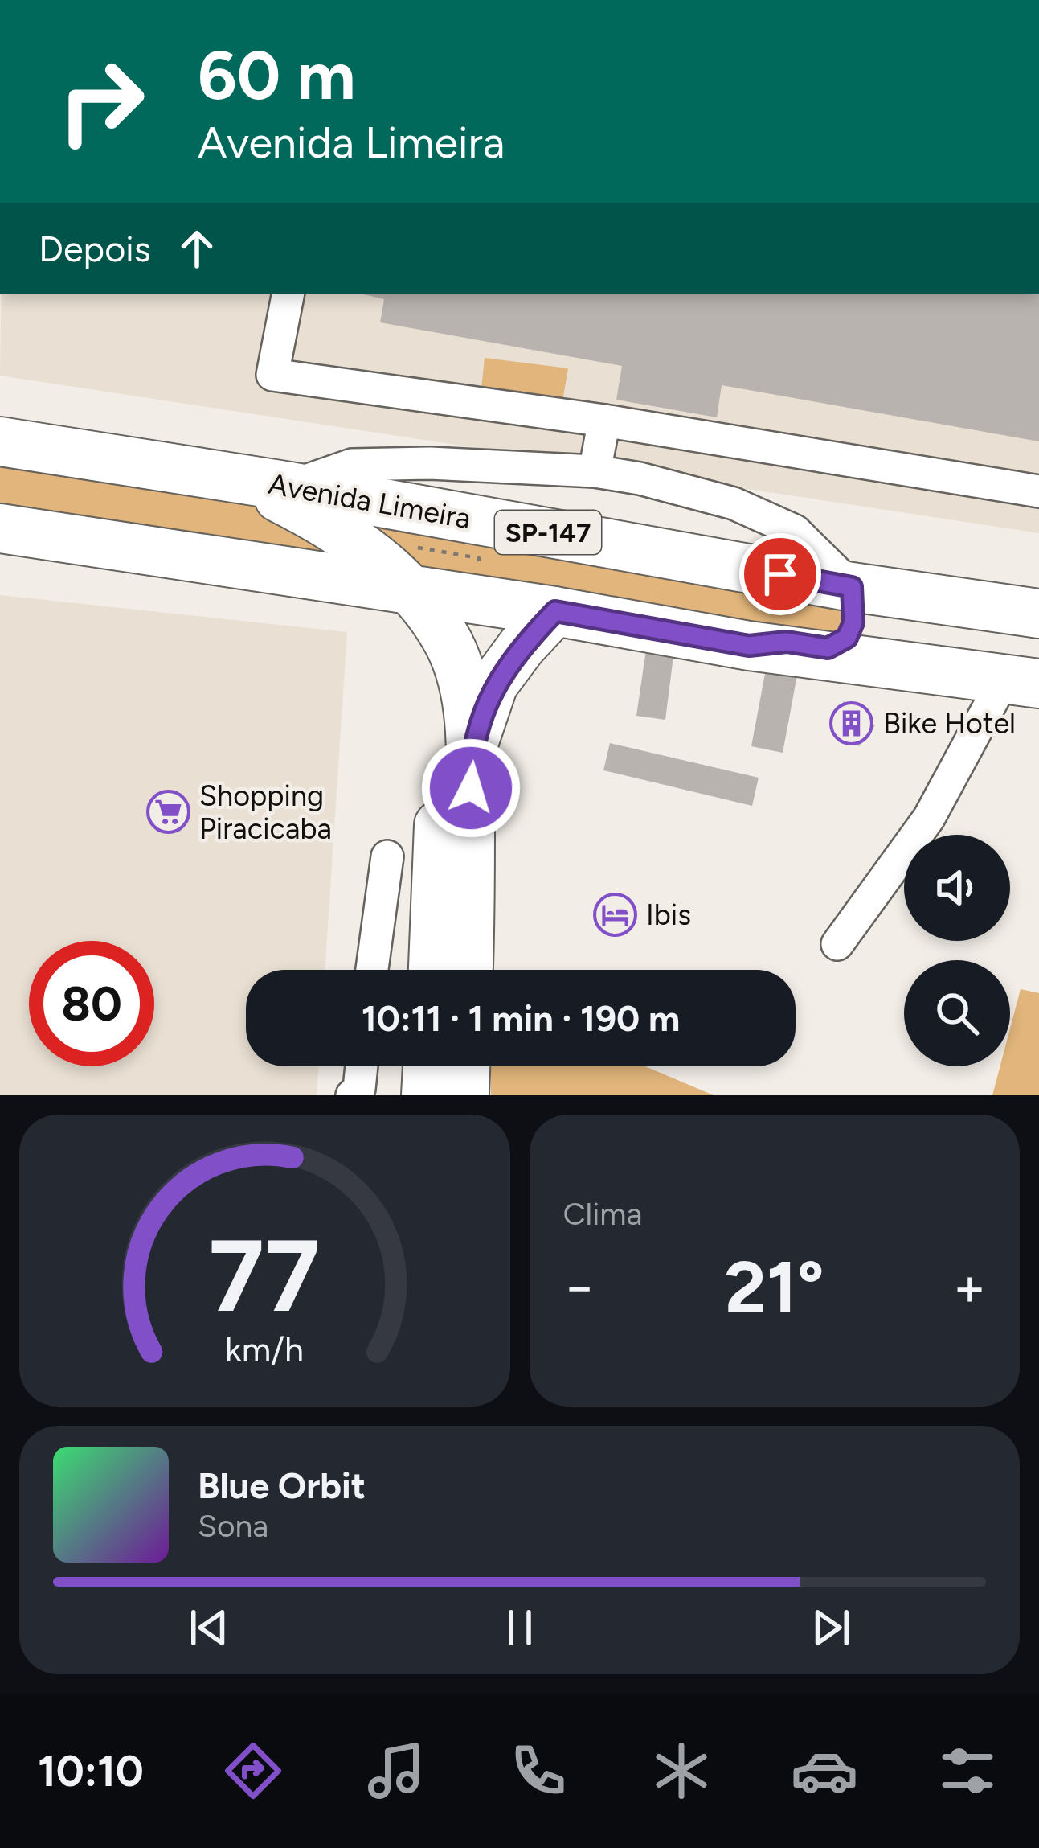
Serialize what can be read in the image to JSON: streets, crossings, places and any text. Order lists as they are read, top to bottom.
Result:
{
  "streets": {
    "highway": ["Avenida Limeira", "SP-147"]
  },
  "crossings": [
    ["Avenida Limeira", "SP-147"]
  ],
  "places": {
    "building": ["Bike Hotel"],
    "supermarket": ["Shopping Piracicaba"],
    "hotel": ["Ibis"]
  },
  "page": {
    "turn": ["60 m", "Avenida Limeira"],
    "then": "Depois",
    "limit": "80",
    "trip": "10:11 · 1 min · 190 m",
    "tile": "Clima",
    "heat": ["−", "21°", "+"],
    "song": ["Blue Orbit", "Sona"],
    "tabs": "10:10",
    "gauge": ["77", "km/h"]
  }
}
